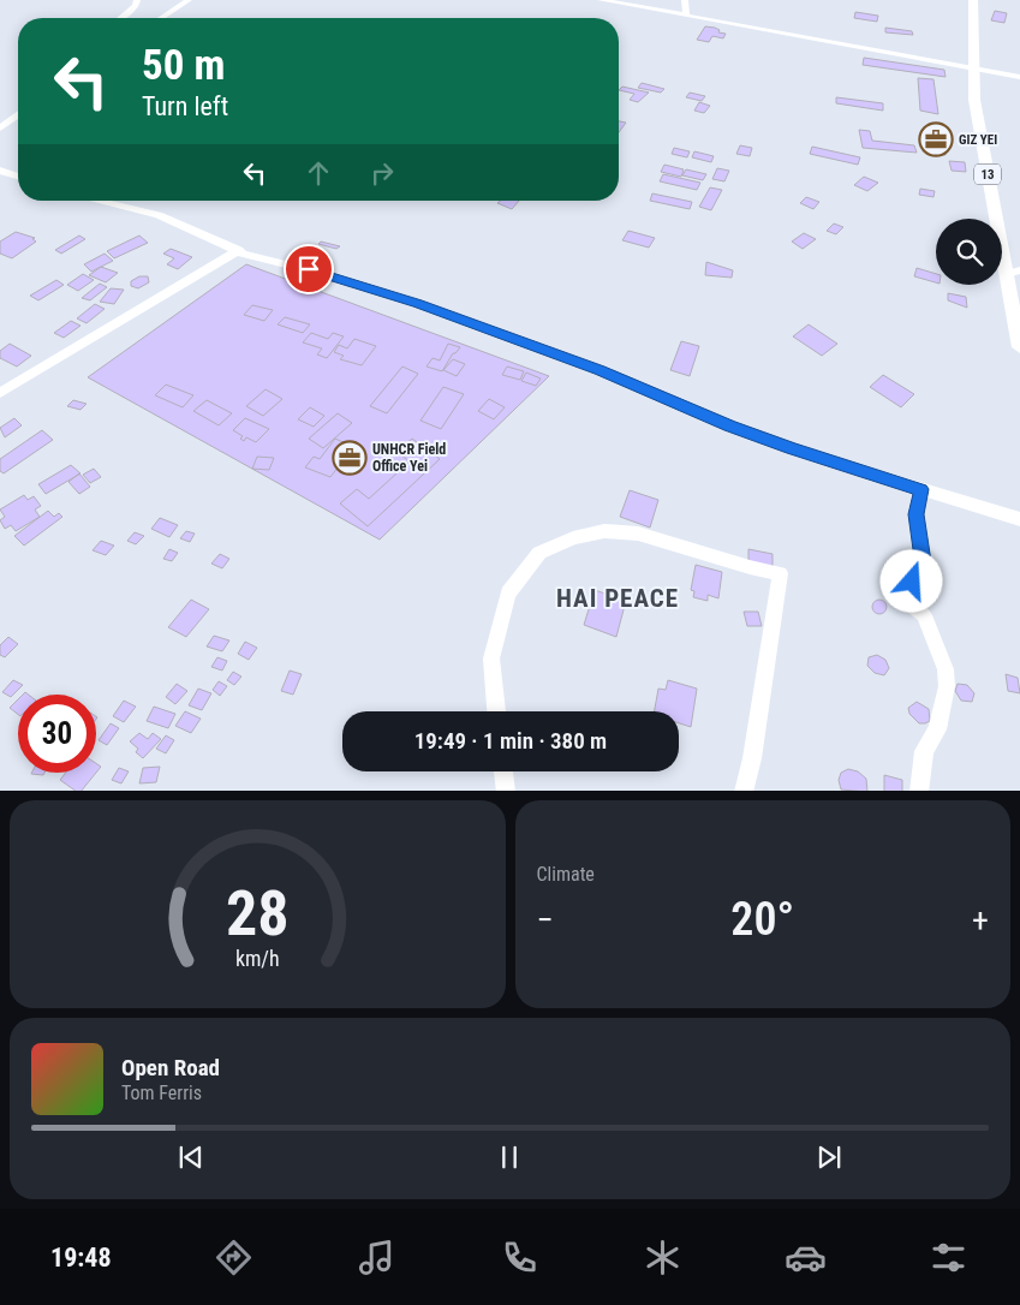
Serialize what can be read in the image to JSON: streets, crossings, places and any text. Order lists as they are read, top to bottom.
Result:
{
  "streets": {
    "main road": ["13"]
  },
  "districts": ["HAI PEACE"],
  "places": {
    "office": ["GIZ YEI", "UNHCR Field Office Yei"]
  },
  "page": {
    "turn": ["50 m", "Turn left"],
    "limit": "30",
    "trip": "19:49 · 1 min · 380 m",
    "tile": "Climate",
    "heat": ["−", "20°", "+"],
    "song": ["Open Road", "Tom Ferris"],
    "tabs": "19:48",
    "gauge": ["28", "km/h"]
  }
}
